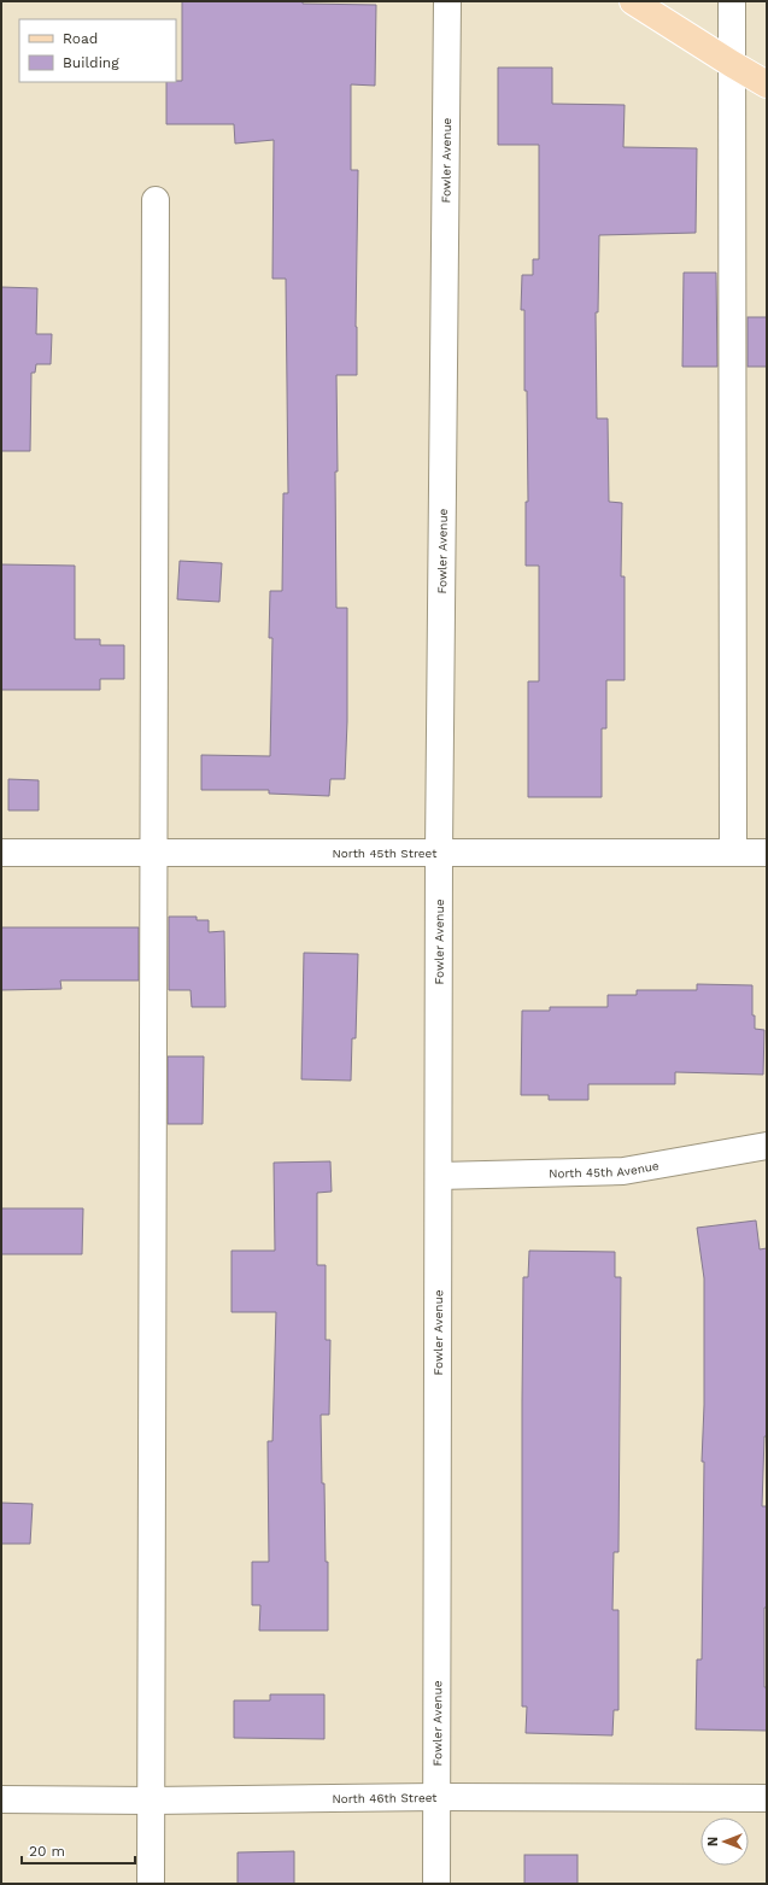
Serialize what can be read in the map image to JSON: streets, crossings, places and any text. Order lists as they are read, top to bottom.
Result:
{
  "streets": {
    "street": [
      "Fowler Avenue",
      "North 45th Street",
      "North 45th Avenue",
      "North 46th Street"
    ]
  },
  "crossings": [
    ["Fowler Avenue", "North 45th Street"],
    ["Fowler Avenue", "North 45th Avenue"],
    ["Fowler Avenue", "North 46th Street"]
  ],
  "legend": ["Road", "Building"],
  "scale_bar": "20 m",
  "north": "left"
}
